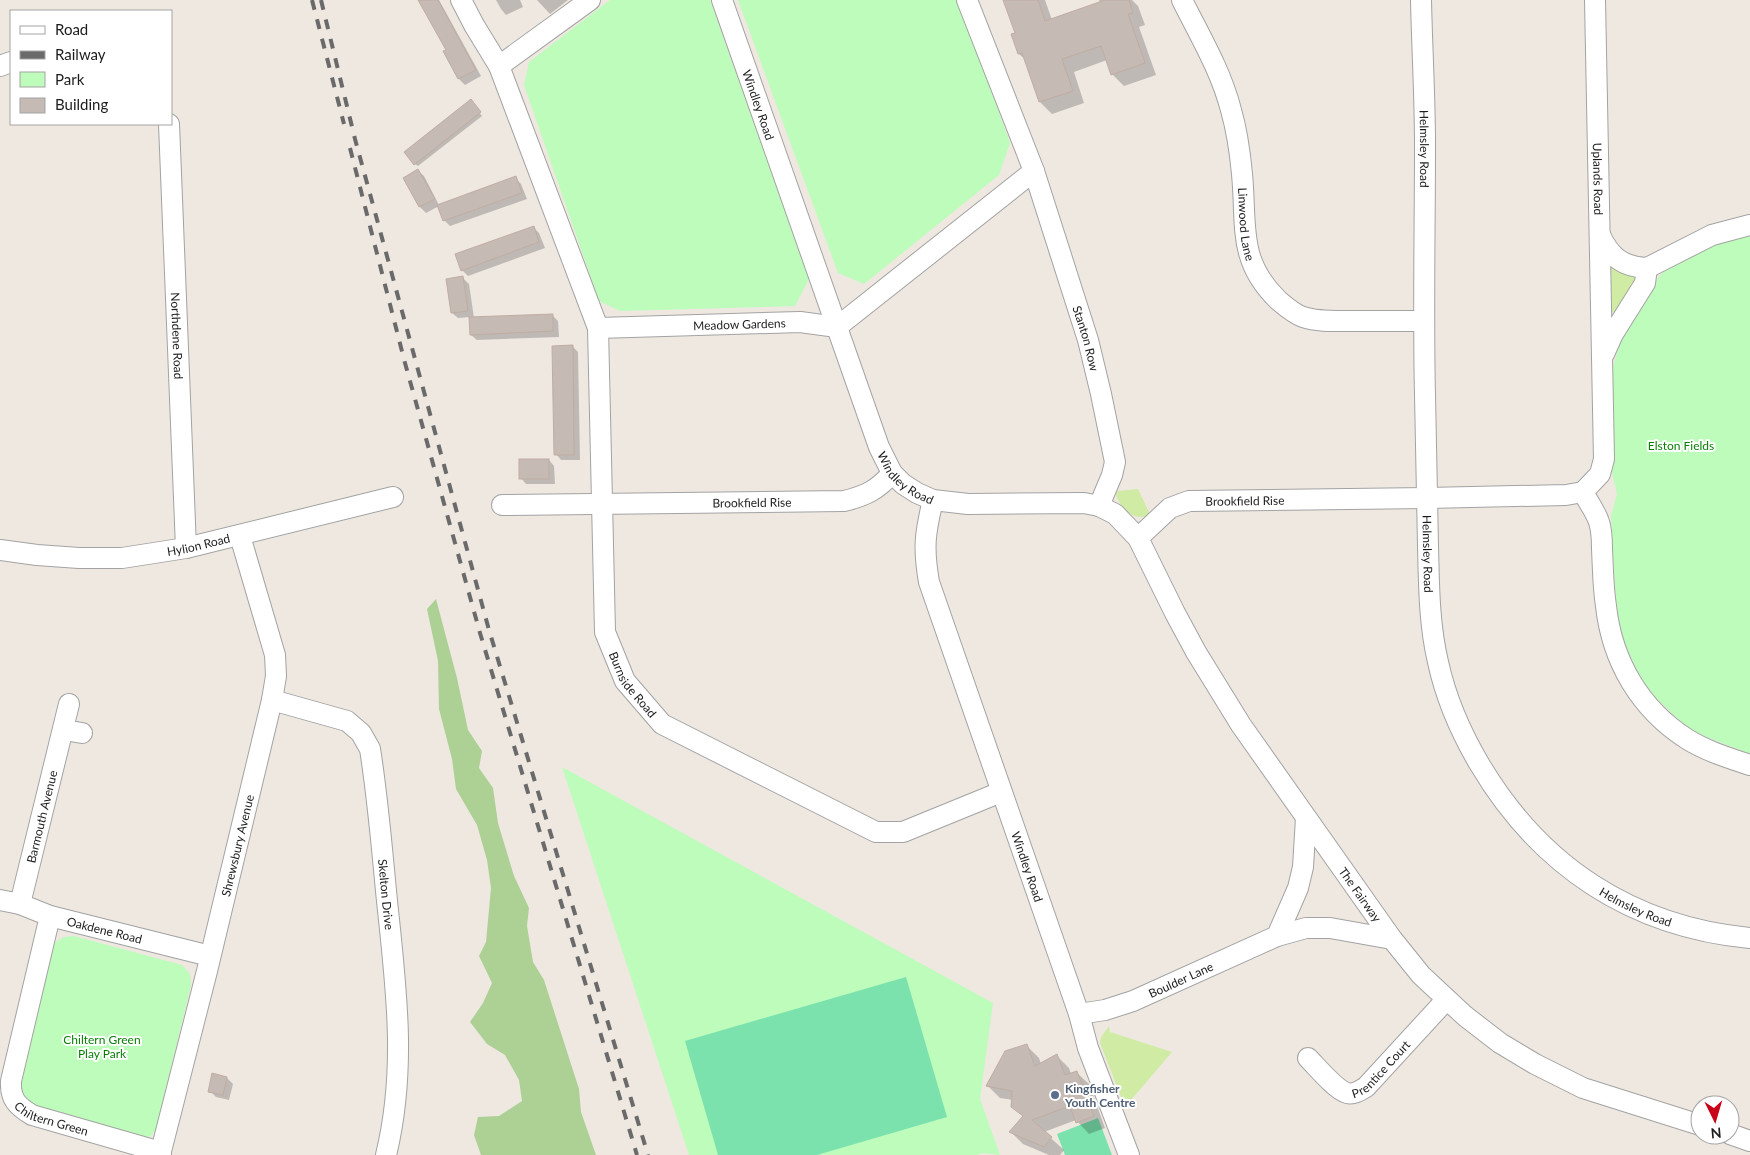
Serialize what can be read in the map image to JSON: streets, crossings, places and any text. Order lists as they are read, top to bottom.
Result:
{
  "streets": {
    "street": [
      "Windley Road",
      "Helmsley Road",
      "Uplands Road",
      "Linwood Lane",
      "Meadow Gardens",
      "Northdene Road",
      "Stanton Row",
      "Brookfield Rise",
      "Hylion Road",
      "Burnside Road",
      "Barmouth Avenue",
      "Shrewsbury Avenue",
      "Skelton Drive",
      "The Fairway",
      "Oakdene Road",
      "Boulder Lane",
      "Prentice Court",
      "Chiltern Green"
    ]
  },
  "crossings": [
    ["Windley Road", "Meadow Gardens"],
    ["Windley Road", "Brookfield Rise"],
    ["Windley Road", "Burnside Road"],
    ["Windley Road", "Boulder Lane"],
    ["Helmsley Road", "Linwood Lane"],
    ["Helmsley Road", "Brookfield Rise"],
    ["Meadow Gardens", "Burnside Road"],
    ["Northdene Road", "Hylion Road"],
    ["Brookfield Rise", "Burnside Road"],
    ["Brookfield Rise", "The Fairway"],
    ["Hylion Road", "Shrewsbury Avenue"],
    ["Barmouth Avenue", "Oakdene Road"],
    ["Shrewsbury Avenue", "Skelton Drive"],
    ["Shrewsbury Avenue", "Oakdene Road"],
    ["Shrewsbury Avenue", "Chiltern Green"],
    ["The Fairway", "Boulder Lane"],
    ["The Fairway", "Prentice Court"],
    ["Oakdene Road", "Chiltern Green"]
  ],
  "parks": ["Elston Fields", "Chiltern Green Play Park"],
  "places": ["Kingfisher Youth Centre"],
  "legend": [
    "Road",
    "Railway",
    "Park",
    "Building"
  ],
  "north": "bottom"
}
